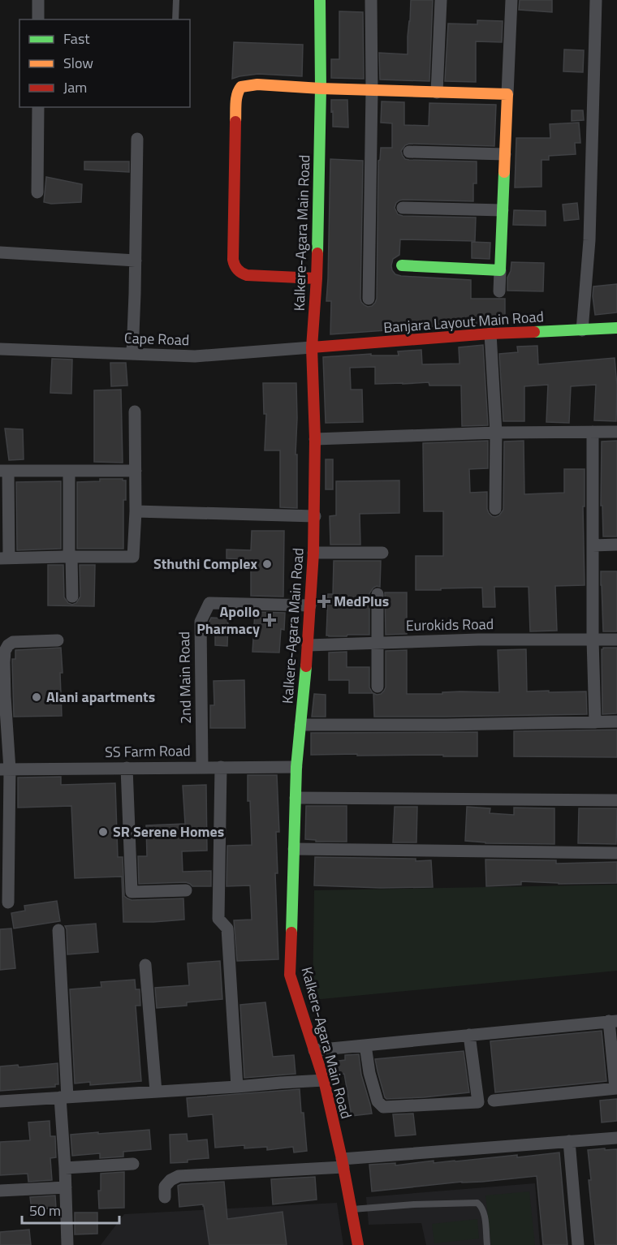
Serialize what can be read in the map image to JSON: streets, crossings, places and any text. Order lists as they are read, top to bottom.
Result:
{
  "streets": {
    "street": [
      "Kalkere-Agara Main Road",
      "Banjara Layout Main Road",
      "Cape Road",
      "Eurokids Road",
      "2nd Main Road",
      "SS Farm Road"
    ]
  },
  "crossings": [
    ["Kalkere-Agara Main Road", "Banjara Layout Main Road"],
    ["Kalkere-Agara Main Road", "Cape Road"],
    ["Kalkere-Agara Main Road", "Eurokids Road"],
    ["Kalkere-Agara Main Road", "2nd Main Road"],
    ["Kalkere-Agara Main Road", "SS Farm Road"],
    ["Banjara Layout Main Road", "Cape Road"],
    ["2nd Main Road", "SS Farm Road"]
  ],
  "places": {
    "other": ["Sthuthi Complex", "Alani apartments", "SR Serene Homes"],
    "health": ["MedPlus", "Apollo Pharmacy"]
  },
  "legend": ["Fast", "Slow", "Jam"],
  "scale_bar": "50 m"
}
